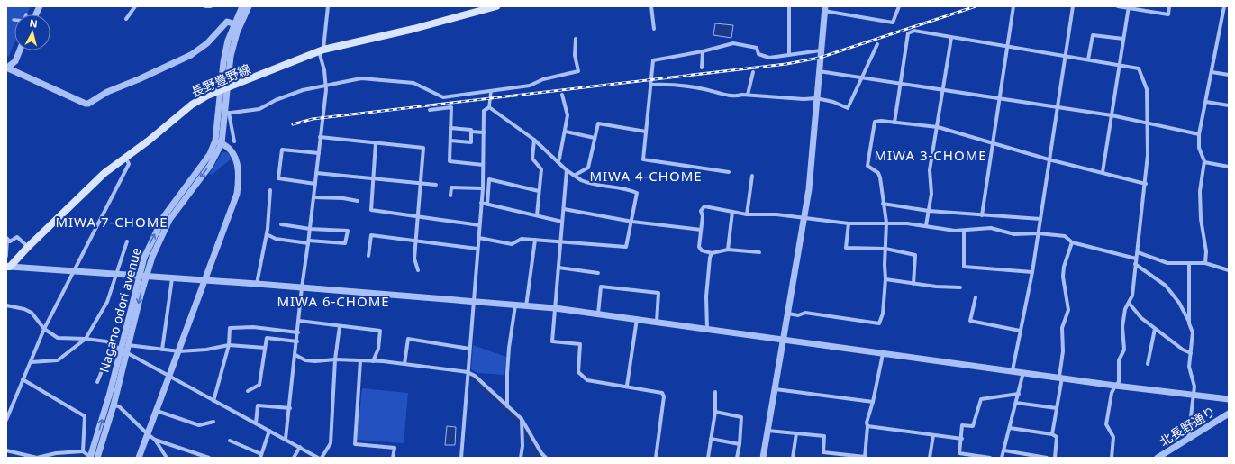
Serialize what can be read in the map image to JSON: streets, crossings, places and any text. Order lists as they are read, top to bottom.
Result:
{
  "streets": {
    "main road": ["長野豊野線"],
    "street": ["Nagano odori avenue", "北長野通り"]
  },
  "districts": [
    "MIWA 3-CHOME",
    "MIWA 4-CHOME",
    "MIWA 7-CHOME",
    "MIWA 6-CHOME"
  ],
  "north": "top"
}
